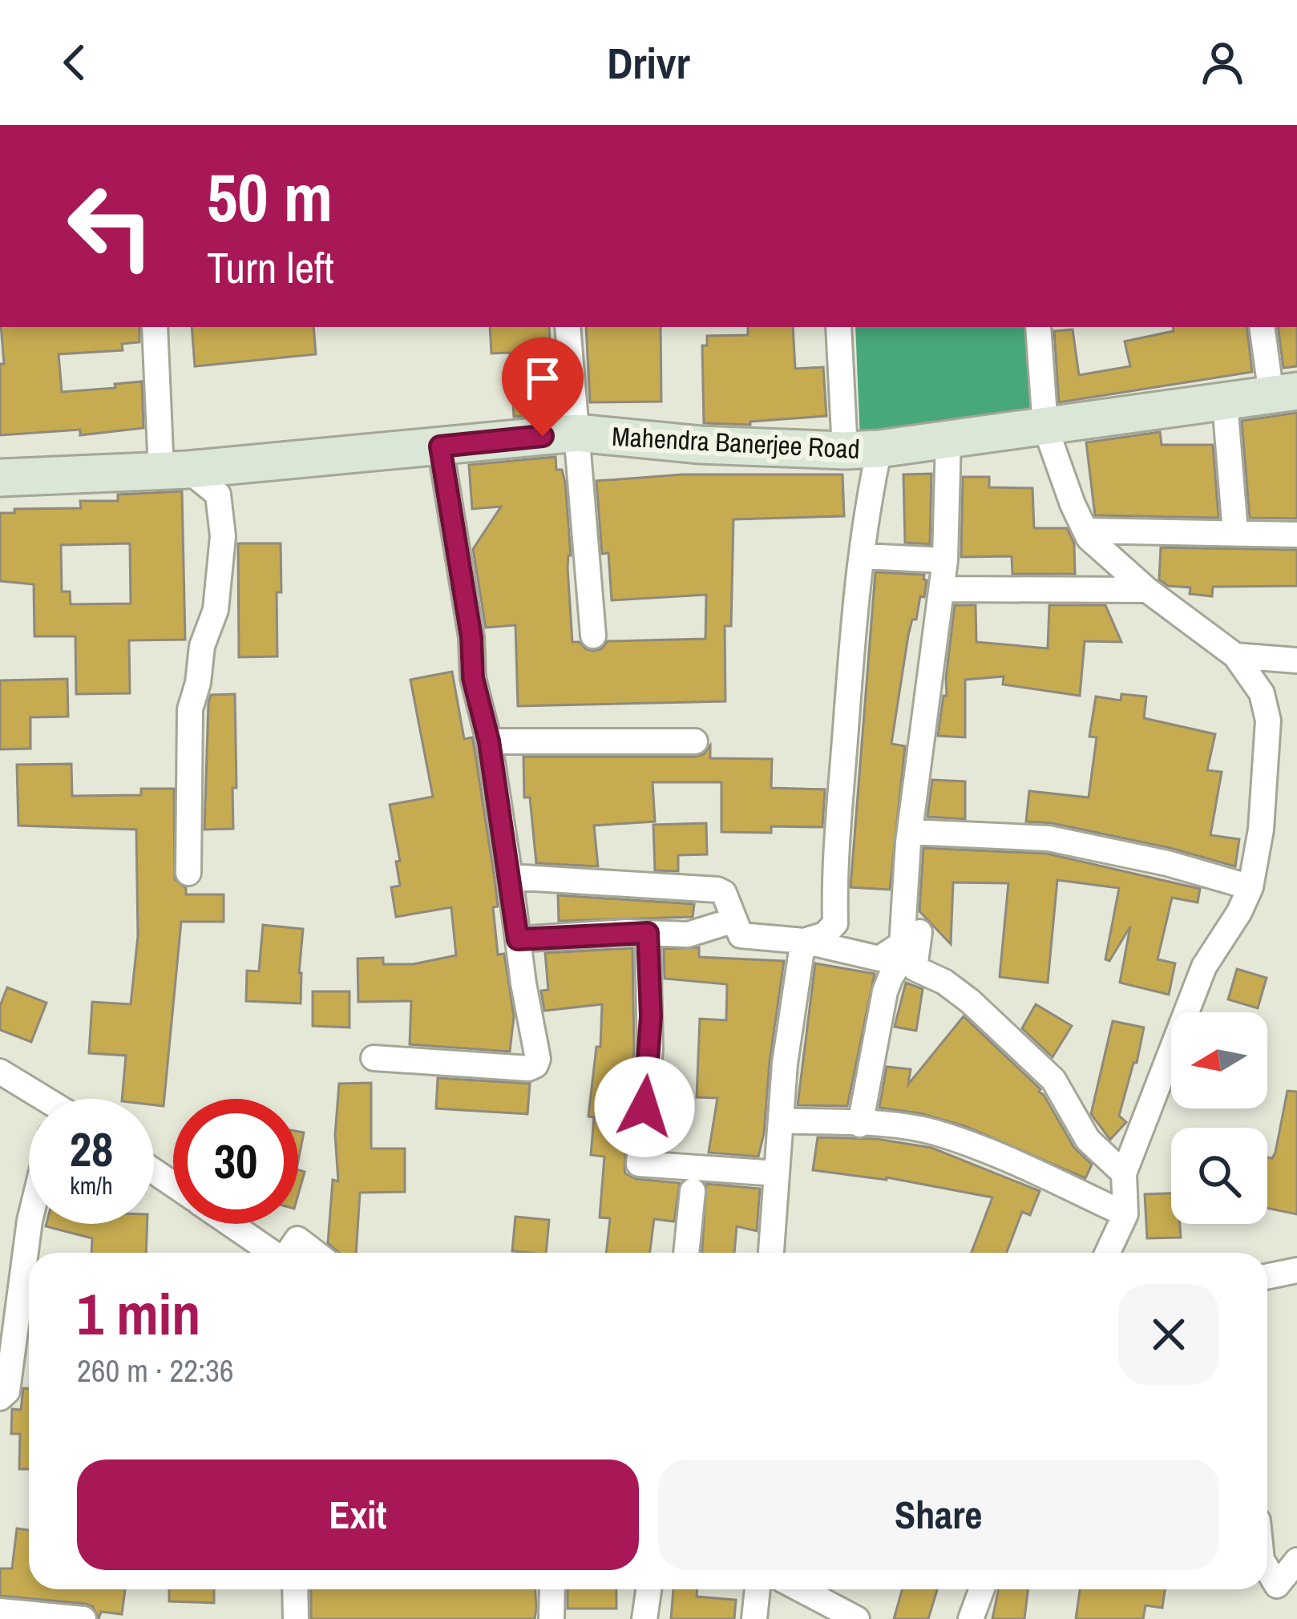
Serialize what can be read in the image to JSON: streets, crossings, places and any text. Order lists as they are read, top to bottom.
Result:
{
  "streets": {
    "street": ["Mahendra Banerjee Road"]
  },
  "north": "left",
  "page": {
    "header": "Drivr",
    "turn": ["50 m", "Turn left"],
    "speed": "28 km/h",
    "limit": "30",
    "heading": ["1 min", "260 m · 22:36"],
    "buttons": ["Exit", "Share"]
  }
}
